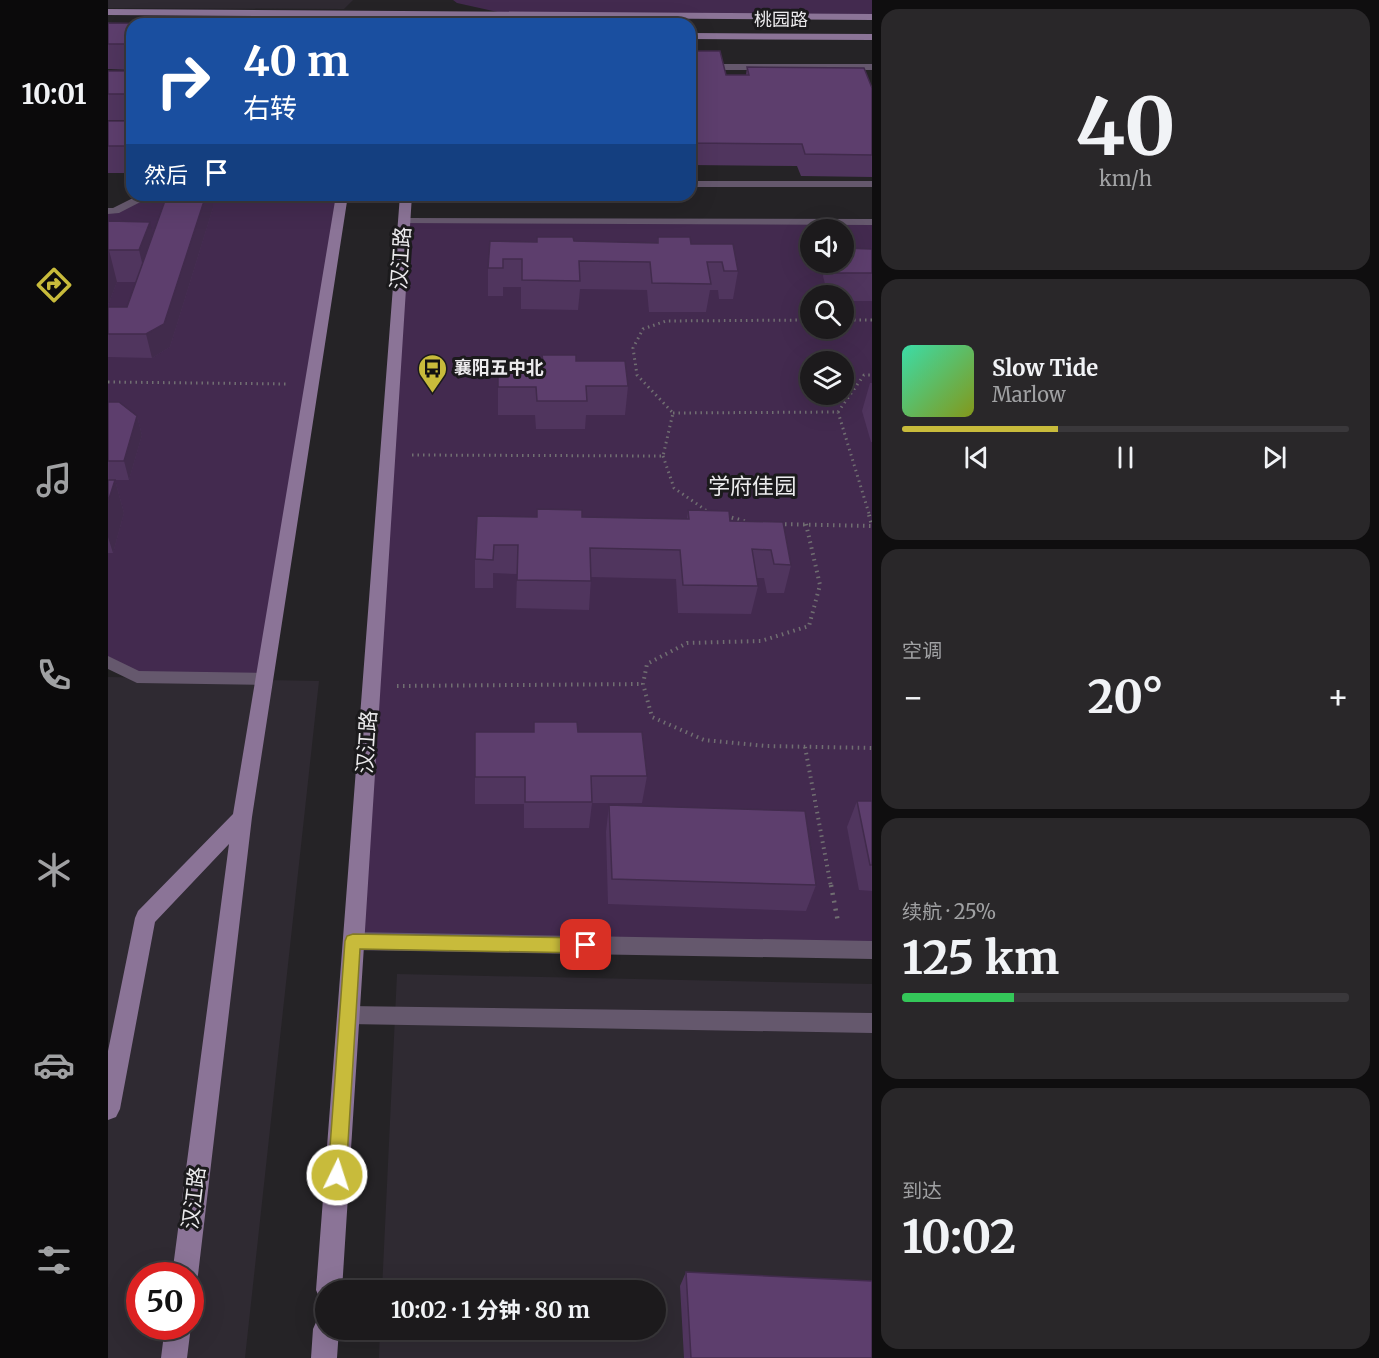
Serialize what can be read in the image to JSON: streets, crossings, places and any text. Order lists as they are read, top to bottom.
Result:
{
  "streets": {
    "main road": ["桃园路", "汉江路"]
  },
  "districts": ["学府佳园"],
  "places": {
    "bus stop": ["襄阳五中北"]
  },
  "page": {
    "tabs": "10:01",
    "tile": [
      ["40", "km/h"],
      "空调",
      ["续航 · 25%", "125 km"],
      ["到达", "10:02"]
    ],
    "turn": ["40 m", "右转"],
    "then": "然后",
    "song": ["Slow Tide", "Marlow"],
    "heat": ["−", "20°", "+"],
    "limit": "50",
    "trip": "10:02 · 1 分钟 · 80 m"
  }
}
